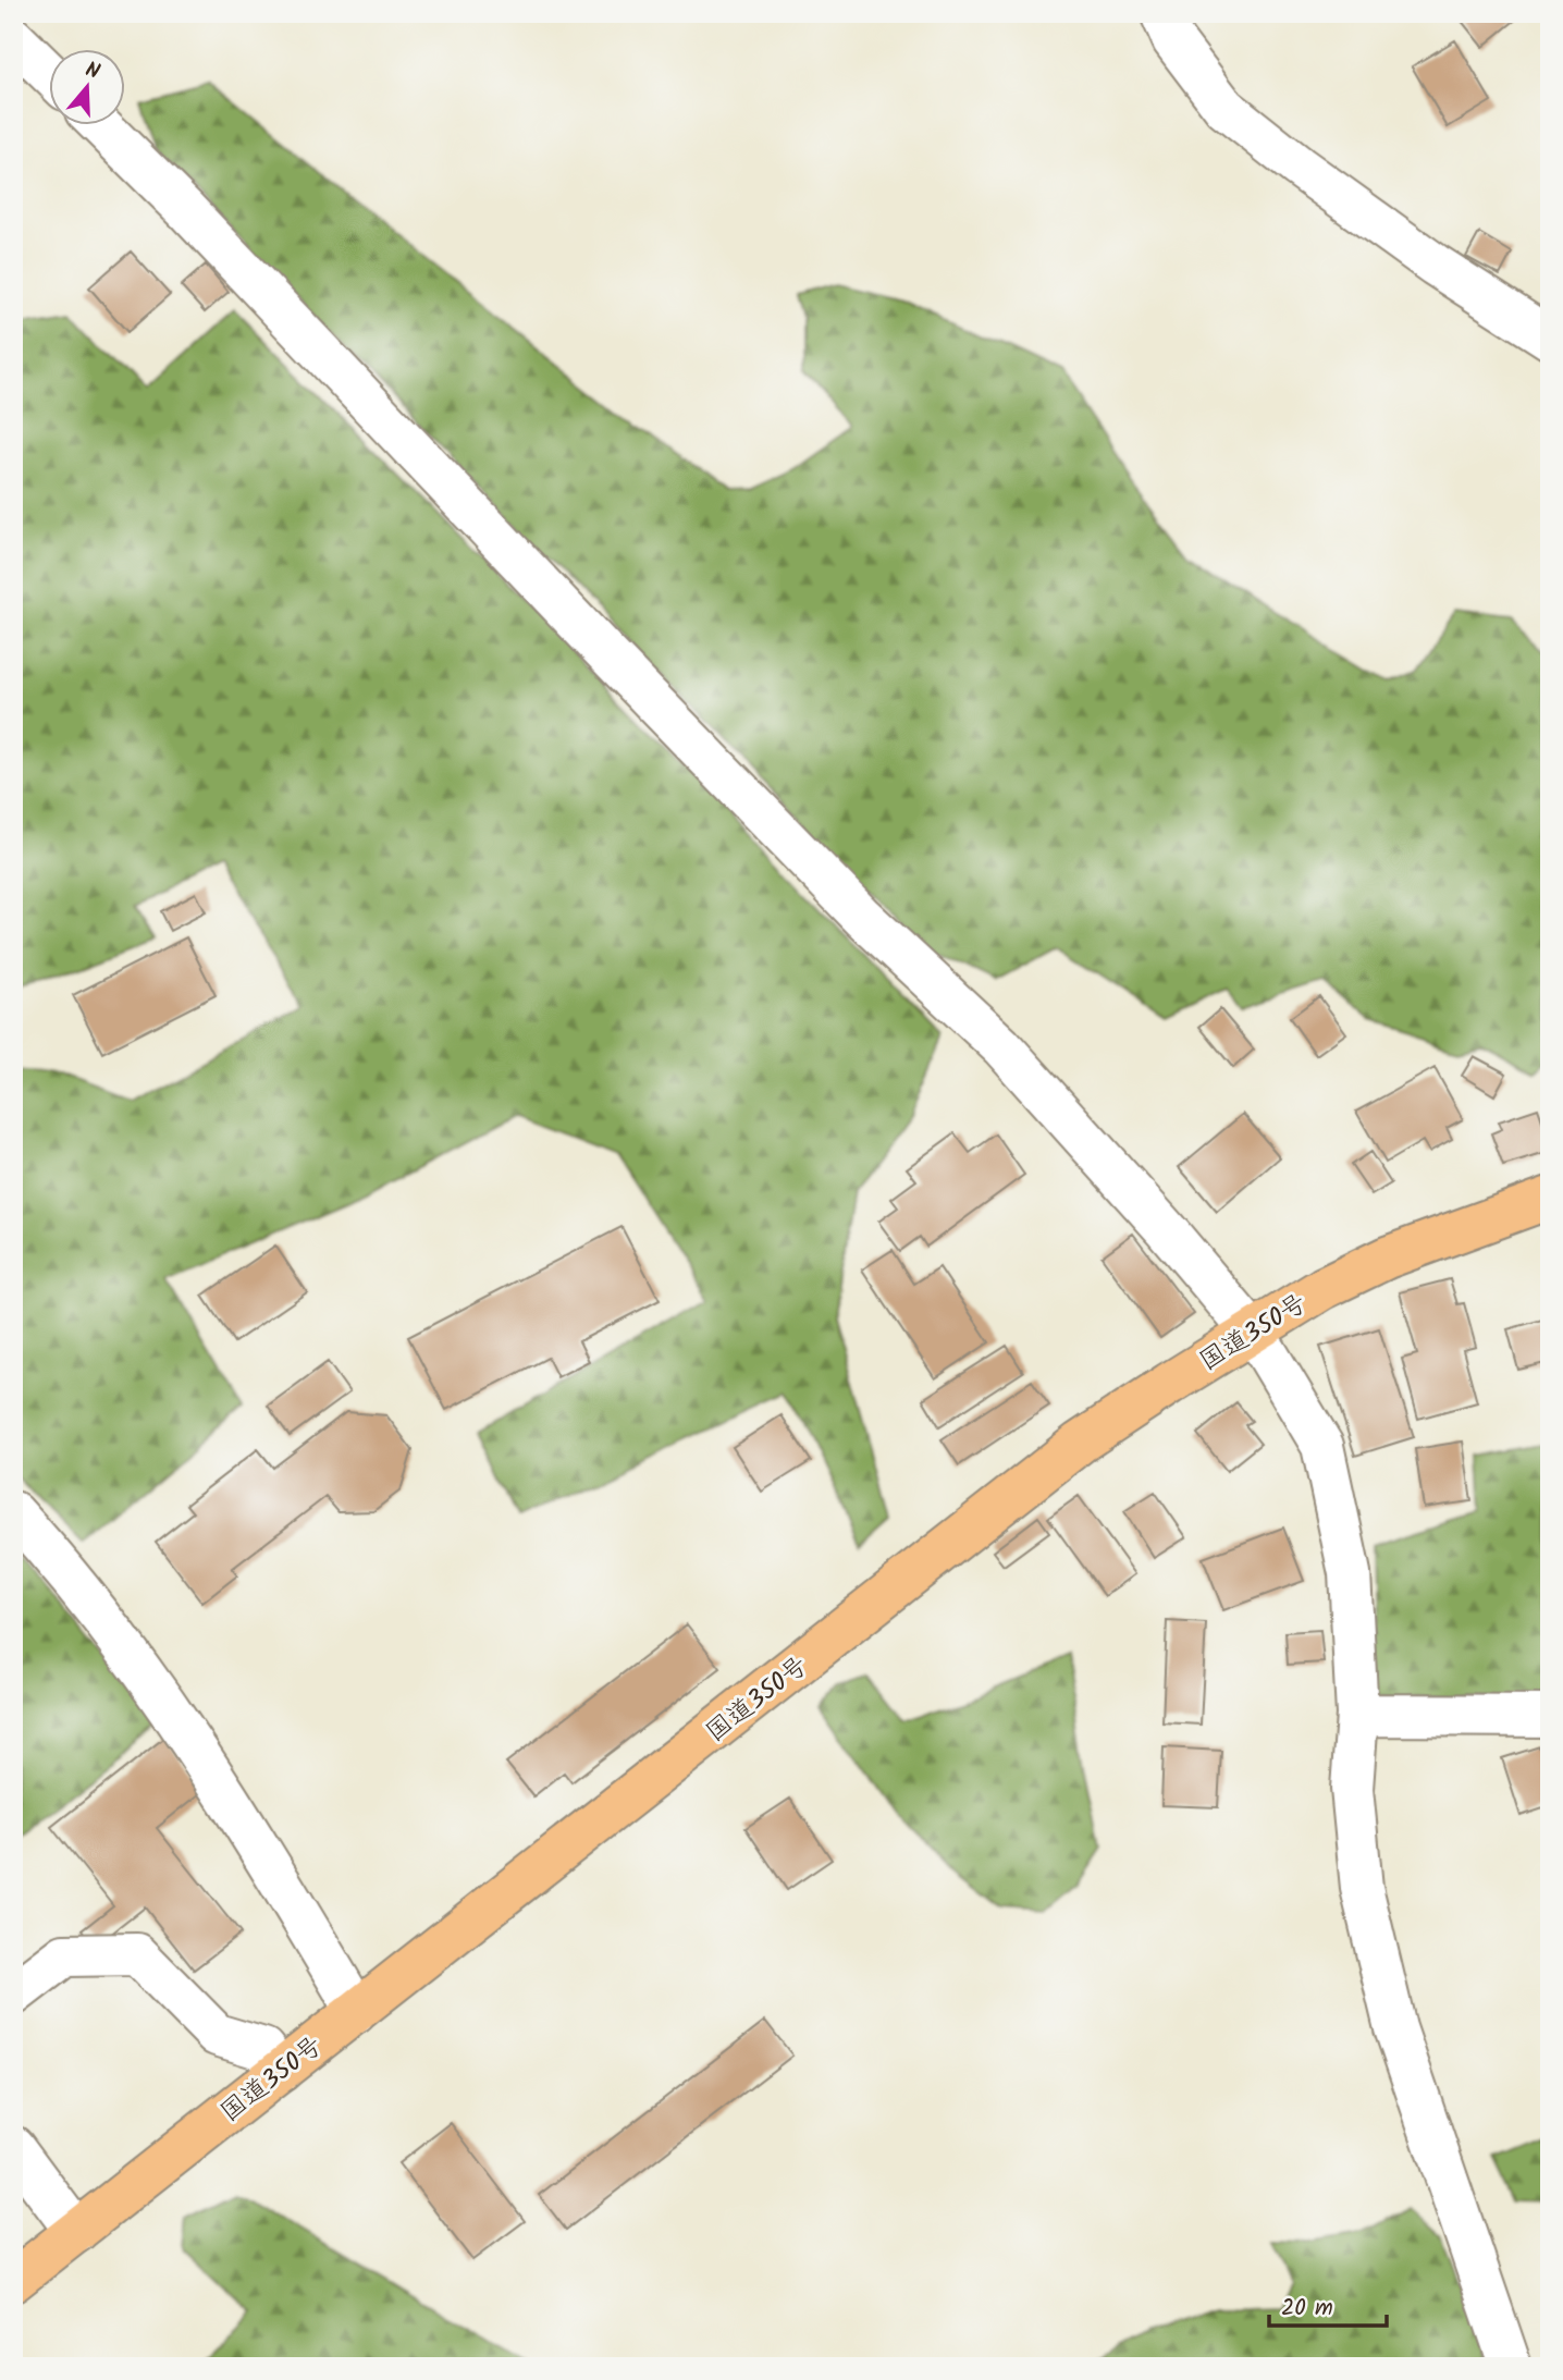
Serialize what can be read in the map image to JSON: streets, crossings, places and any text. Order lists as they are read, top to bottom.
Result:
{
  "streets": {
    "highway": ["国道350号"]
  },
  "scale_bar": "20 m",
  "north": "top"
}
